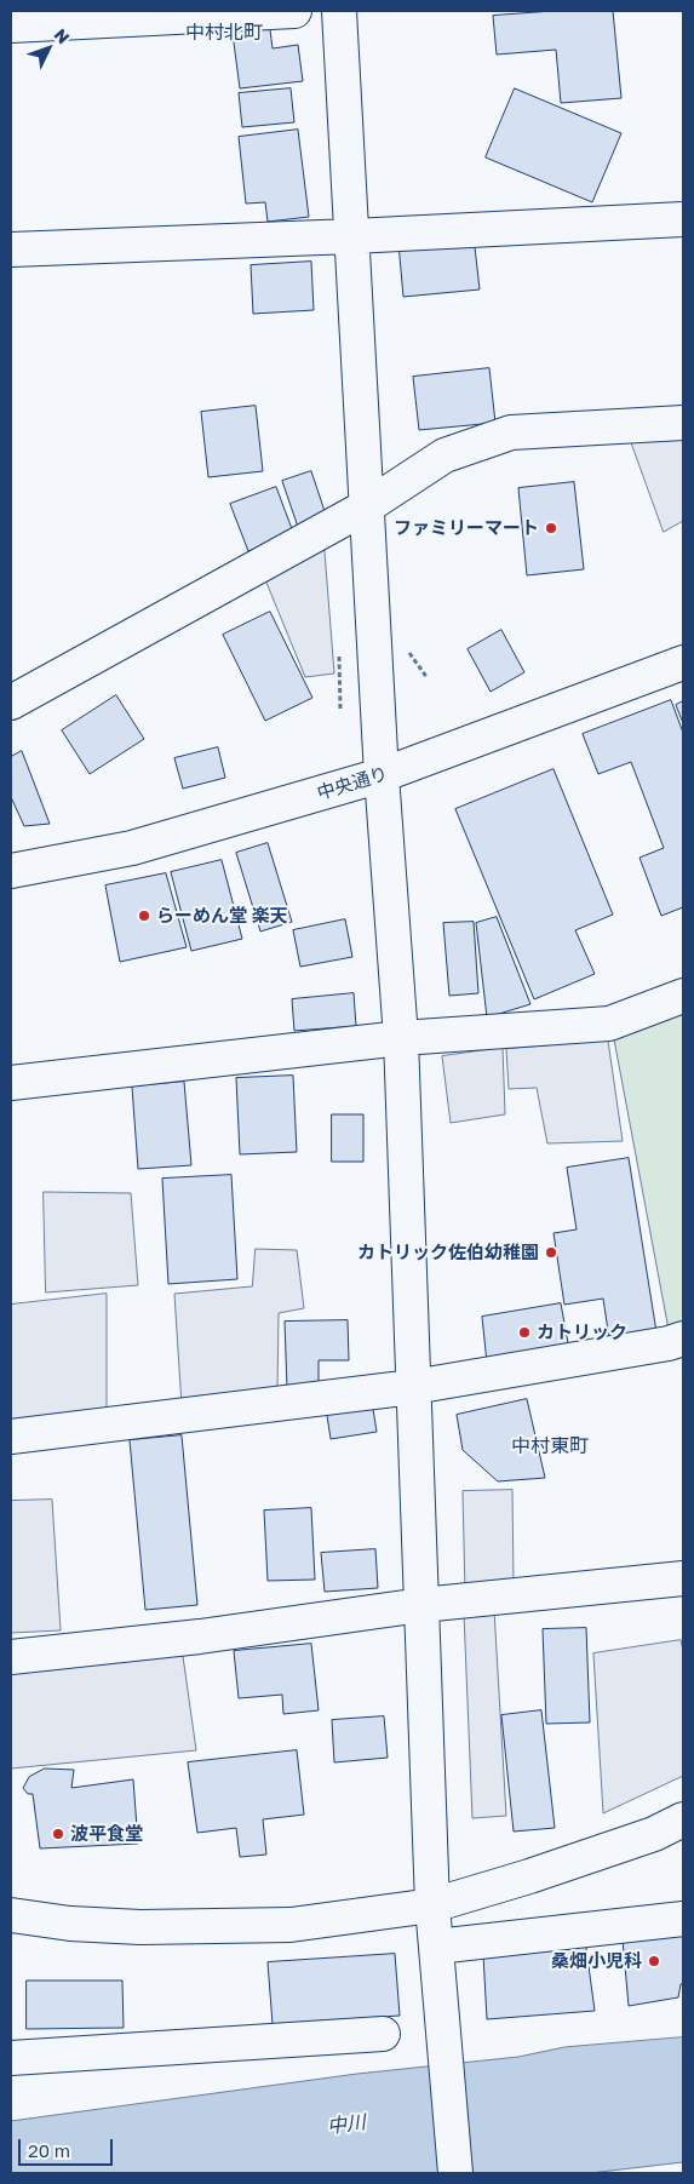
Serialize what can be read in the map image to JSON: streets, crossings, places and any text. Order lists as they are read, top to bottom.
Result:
{
  "streets": {
    "main road": ["中央通り"]
  },
  "districts": ["中村北町", "中村東町"],
  "water": ["中川"],
  "places": [
    "ファミリーマート",
    "らーめん堂 楽天",
    "カトリック佐伯幼稚園",
    "カトリック",
    "波平食堂",
    "桑畑小児科"
  ],
  "scale_bar": "20 m",
  "north": "top right"
}
